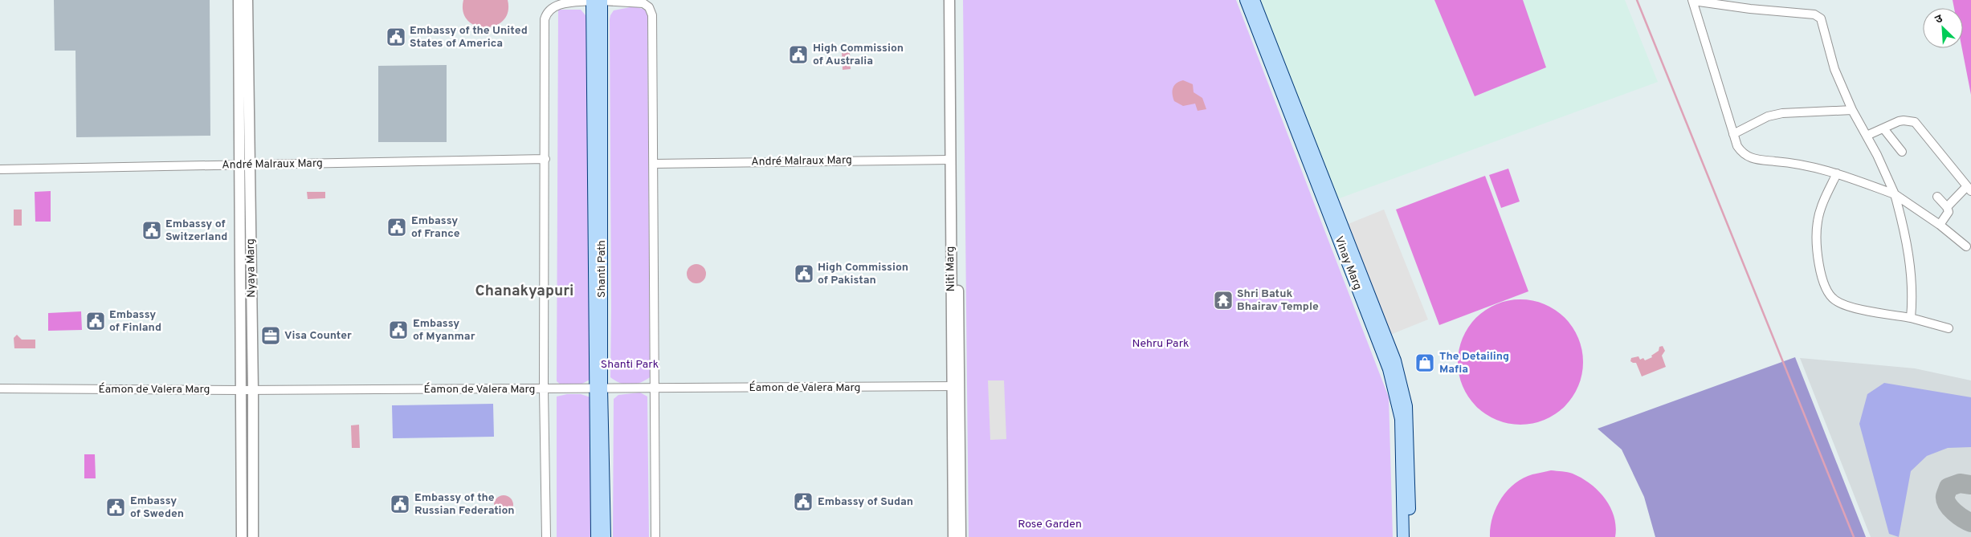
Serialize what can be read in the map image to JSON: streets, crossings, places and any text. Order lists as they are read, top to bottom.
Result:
{
  "streets": {
    "main road": ["Vinay Marg", "Shanti Path"],
    "street": [
      "André Malraux Marg",
      "Nyaya Marg",
      "Niti Marg",
      "Éamon de Valera Marg"
    ]
  },
  "crossings": [
    ["André Malraux Marg", "Nyaya Marg"],
    ["André Malraux Marg", "Niti Marg"],
    ["Nyaya Marg", "Éamon de Valera Marg"],
    ["Shanti Path", "Éamon de Valera Marg"],
    ["Niti Marg", "Éamon de Valera Marg"]
  ],
  "districts": ["Chanakyapuri"],
  "parks": ["Nehru Park", "Shanti Park", "Rose Garden"],
  "places": {
    "public building": [
      "Embassy of the United States of America",
      "High Commission of Australia",
      "Embassy of France",
      "Embassy of Switzerland",
      "High Commission of Pakistan",
      "Embassy of Finland",
      "Embassy of Myanmar",
      "Embassy of Sudan",
      "Embassy of the Russian Federation",
      "Embassy of Sweden"
    ],
    "temple": ["Shri Batuk Bhairav Temple"],
    "office": ["Visa Counter"],
    "shop": ["The Detailing Mafia"]
  },
  "north": "top left"
}
